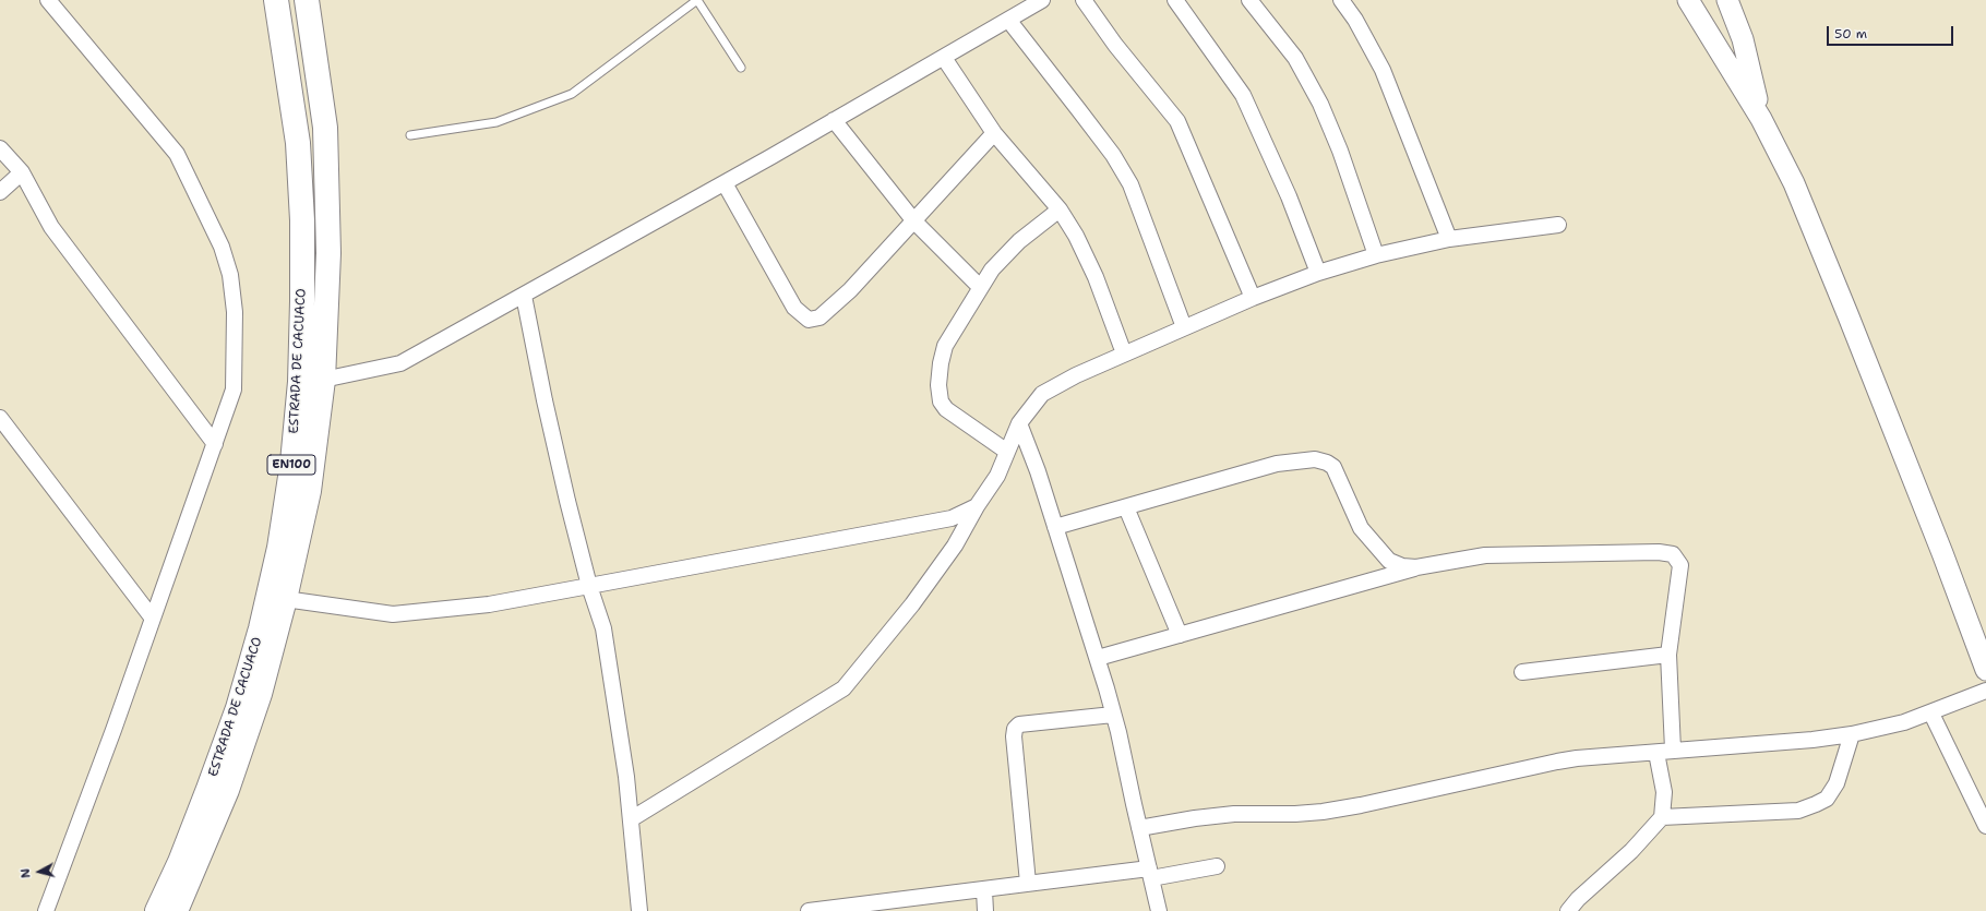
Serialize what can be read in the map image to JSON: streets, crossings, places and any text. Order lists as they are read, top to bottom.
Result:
{
  "streets": {
    "main road": ["ESTRADA DE CACUACO", "EN100"]
  },
  "scale_bar": "50 m",
  "north": "left"
}
